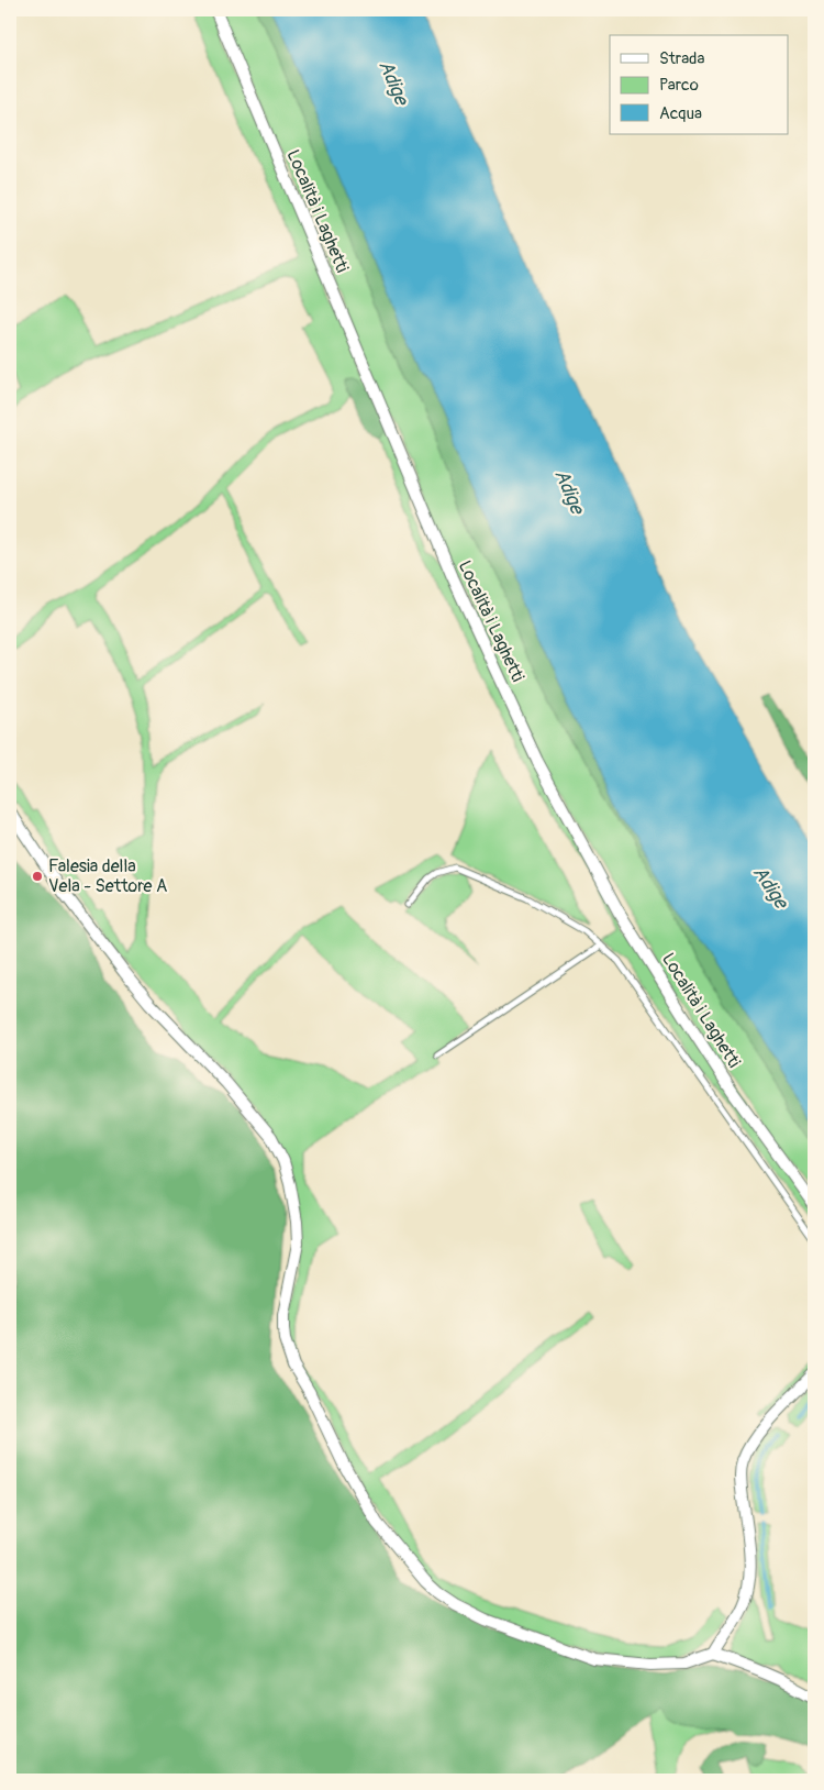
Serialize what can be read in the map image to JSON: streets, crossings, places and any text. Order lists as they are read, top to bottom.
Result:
{
  "streets": {
    "street": ["Località i Laghetti"]
  },
  "water": ["Adige"],
  "places": ["Falesia della Vela - Settore A"],
  "legend": ["Strada", "Parco", "Acqua"]
}
